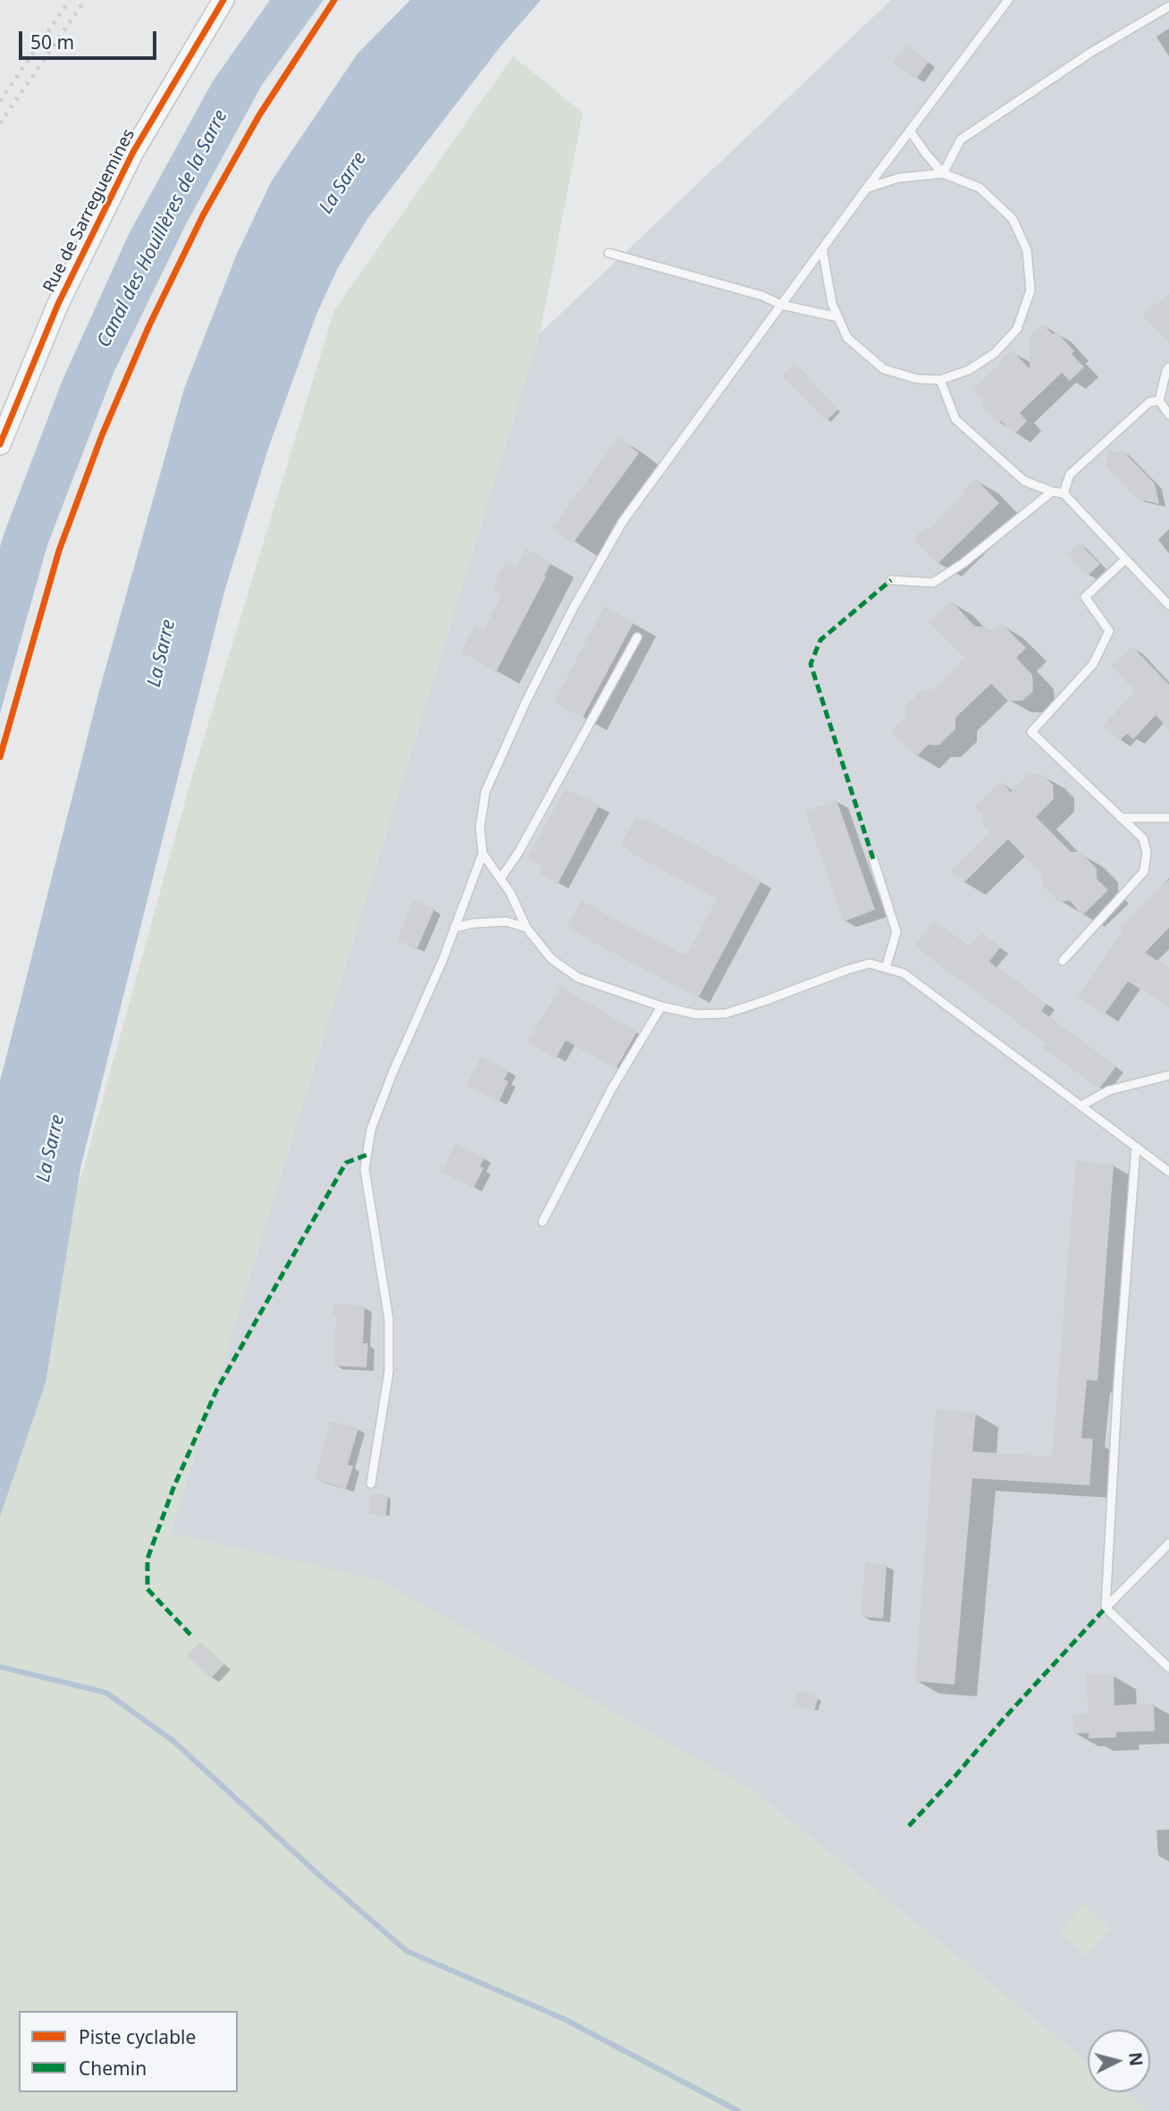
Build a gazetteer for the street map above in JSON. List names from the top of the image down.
{
  "streets": {
    "street": ["Rue de Sarreguemines"]
  },
  "water": ["La Sarre", "Canal des Houillères de la Sarre"],
  "legend": ["Piste cyclable", "Chemin"],
  "scale_bar": "50 m",
  "north": "right"
}
